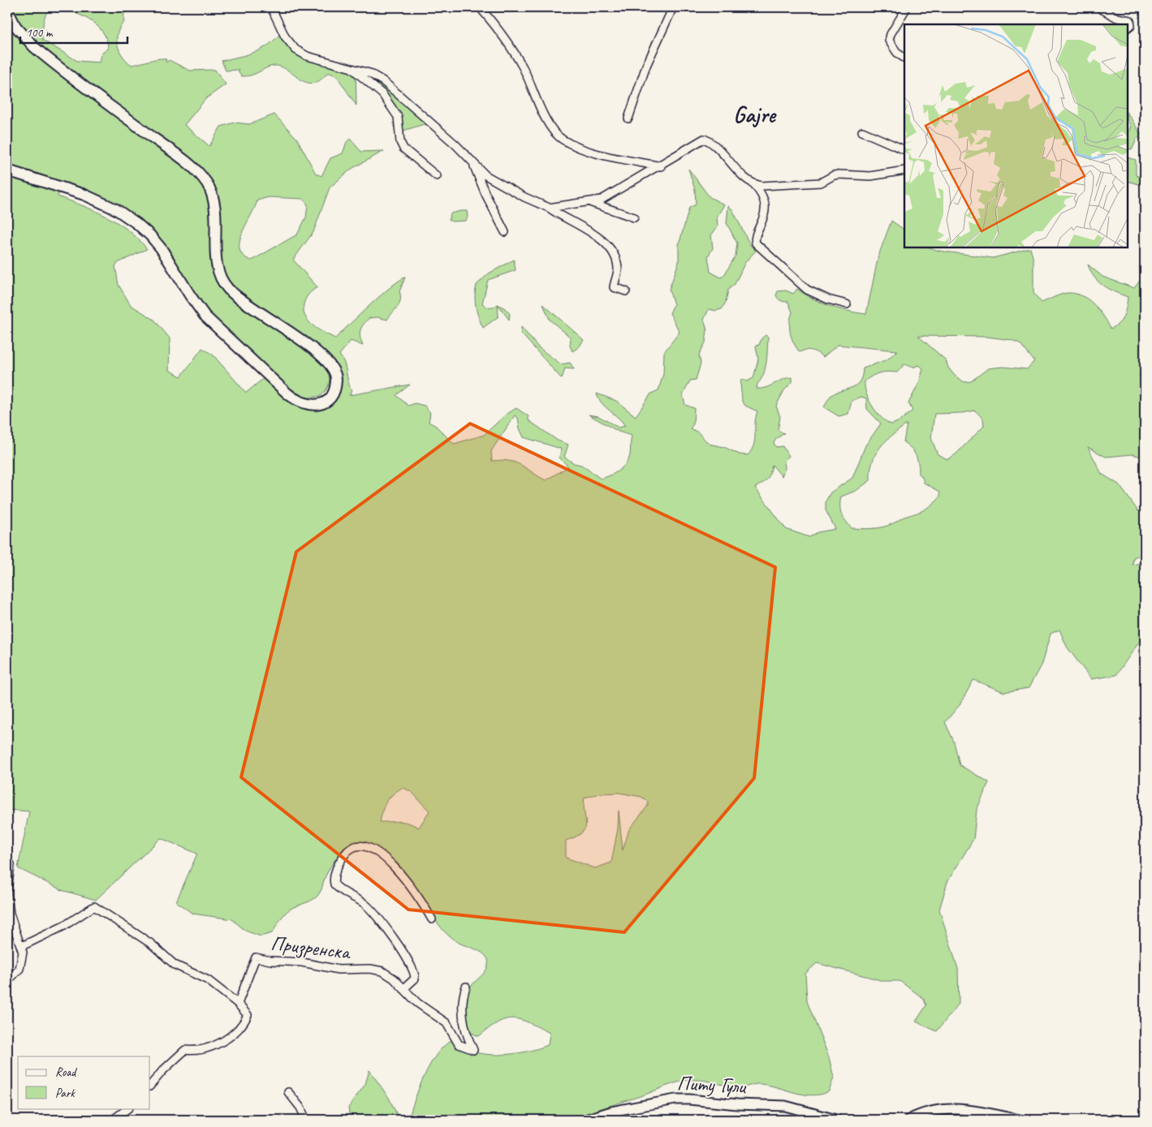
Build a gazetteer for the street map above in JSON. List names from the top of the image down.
{
  "streets": {
    "street": ["Призренска", "Питу Гули"]
  },
  "districts": ["Gajre"],
  "legend": ["Road", "Park"],
  "scale_bar": "100 m"
}
